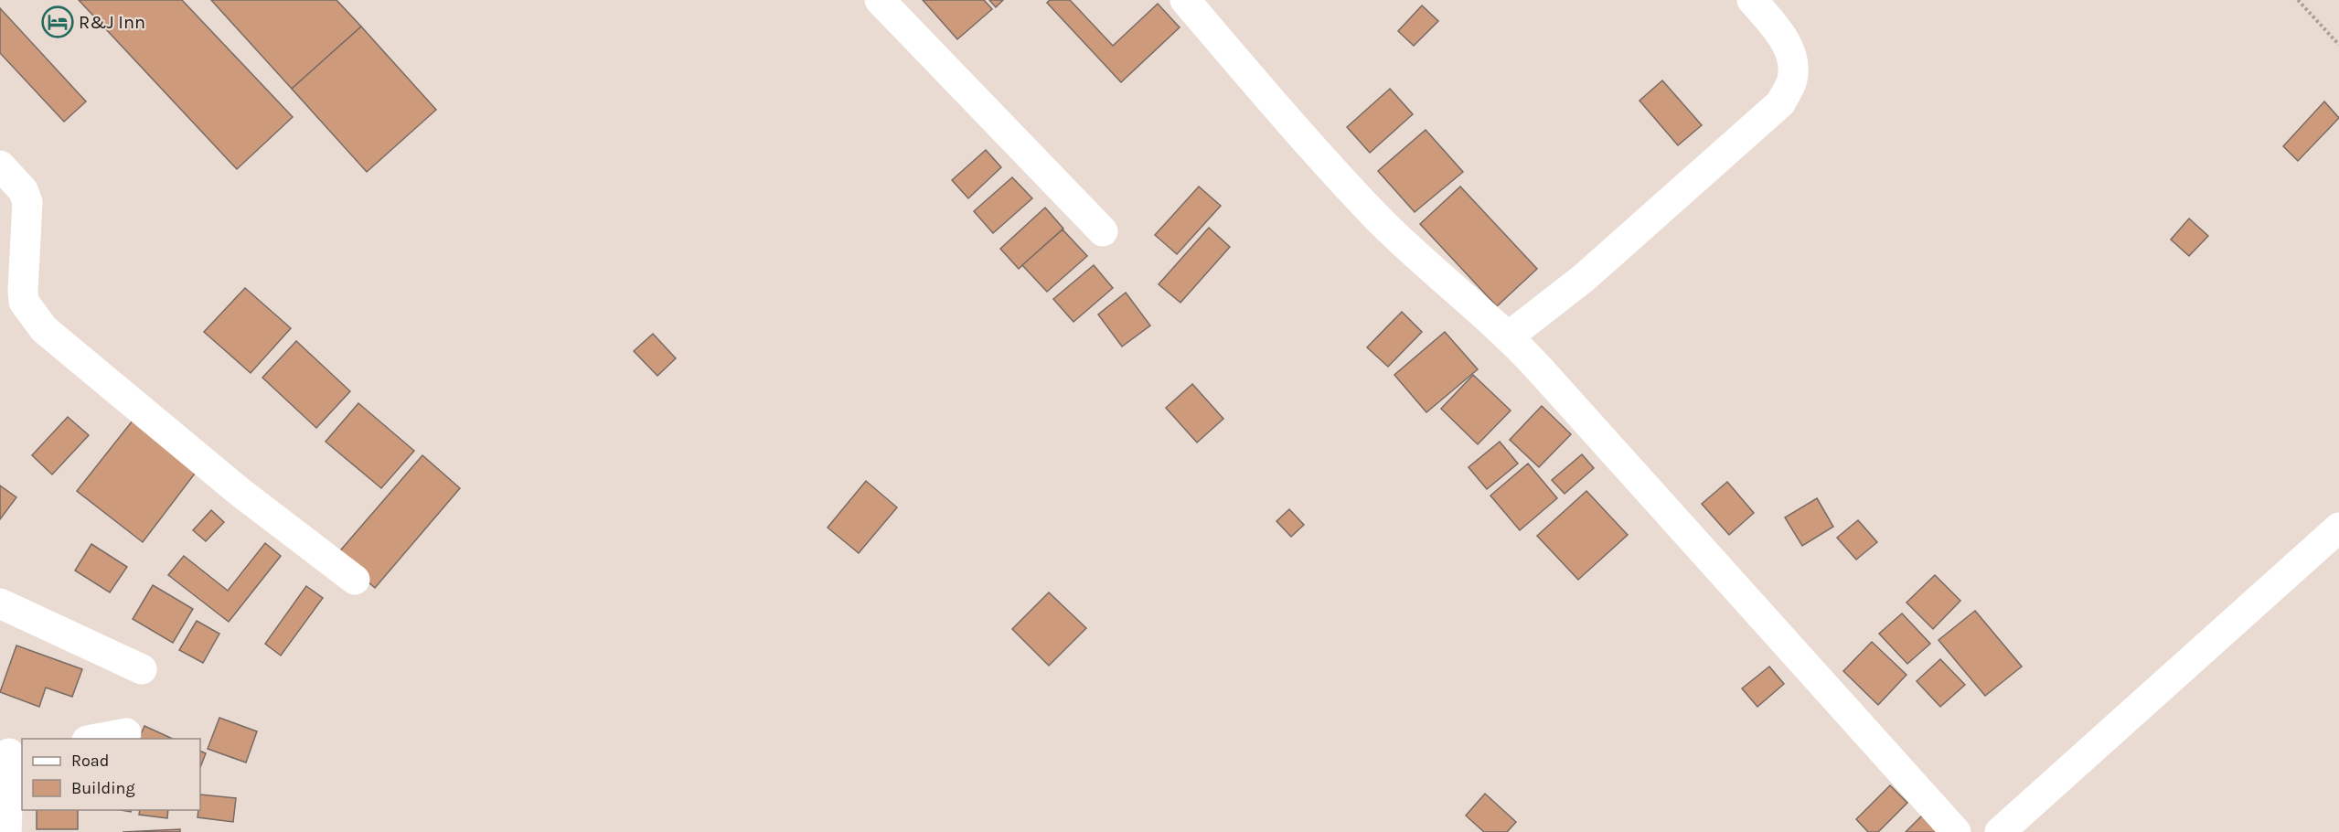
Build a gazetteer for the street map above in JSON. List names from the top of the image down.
{
  "places": {
    "hotel": ["R&J Inn"]
  },
  "legend": ["Road", "Building"]
}
